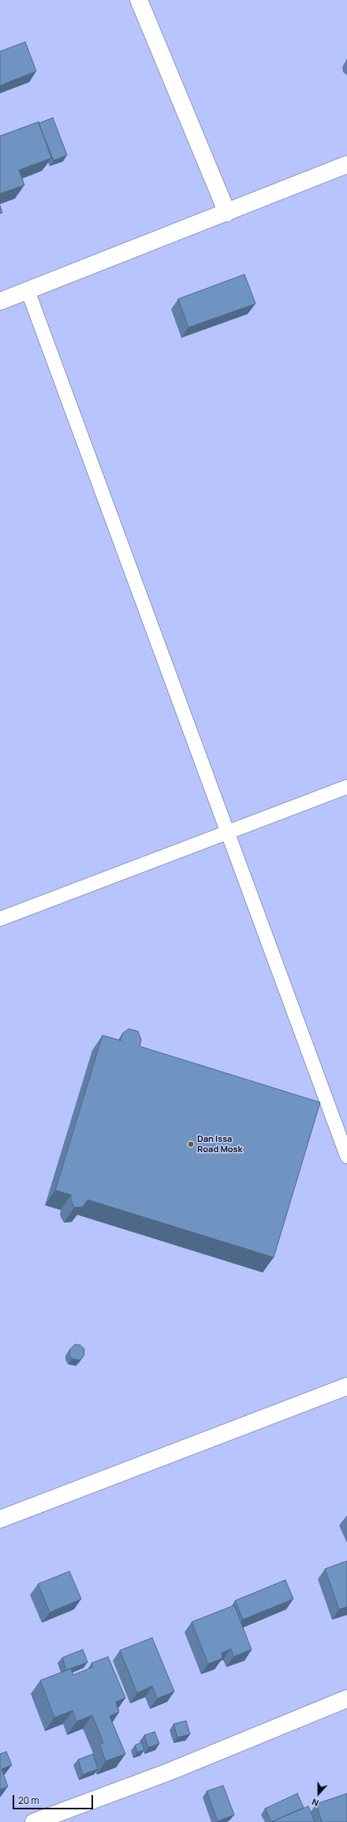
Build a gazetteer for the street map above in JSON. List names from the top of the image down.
{
  "places": ["Dan Issa Road Mosk"],
  "scale_bar": "20 m",
  "north": "bottom"
}
